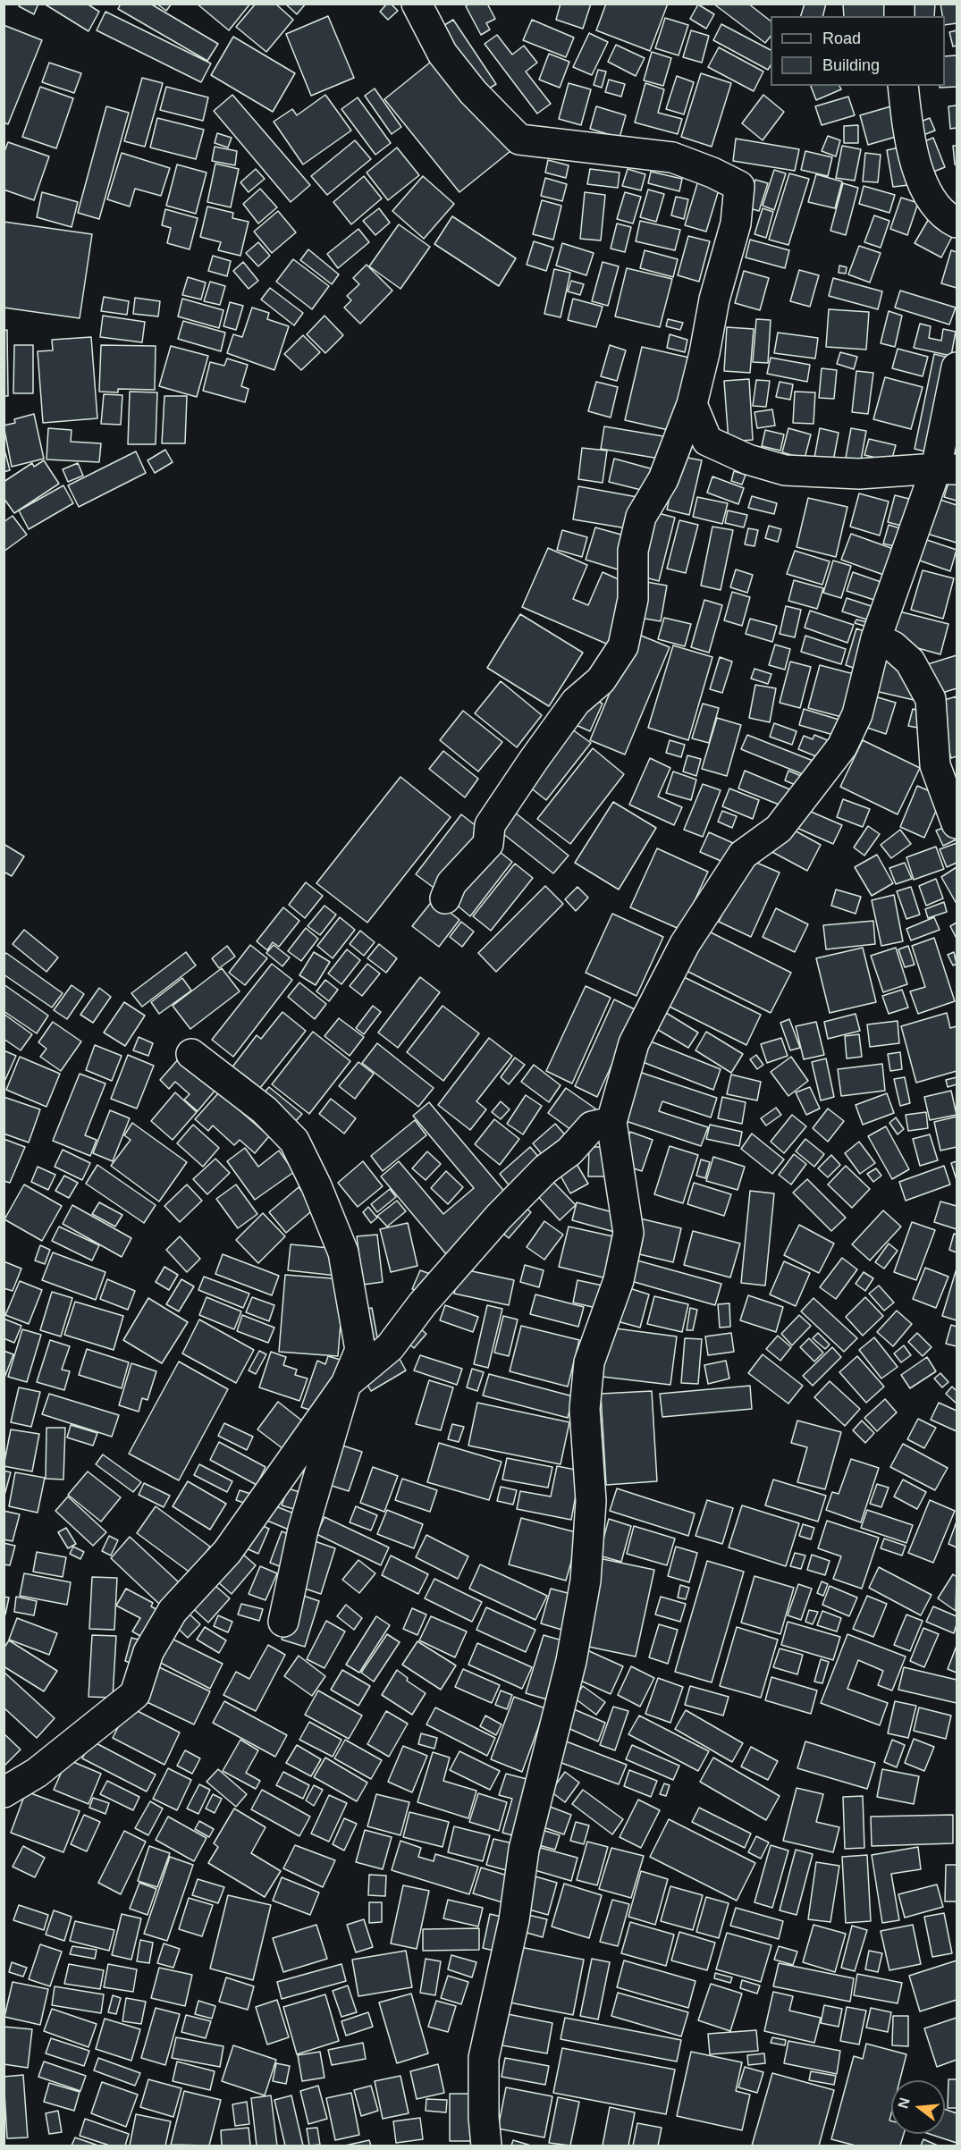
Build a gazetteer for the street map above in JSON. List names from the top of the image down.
{
  "legend": ["Road", "Building"],
  "north": "left"
}
